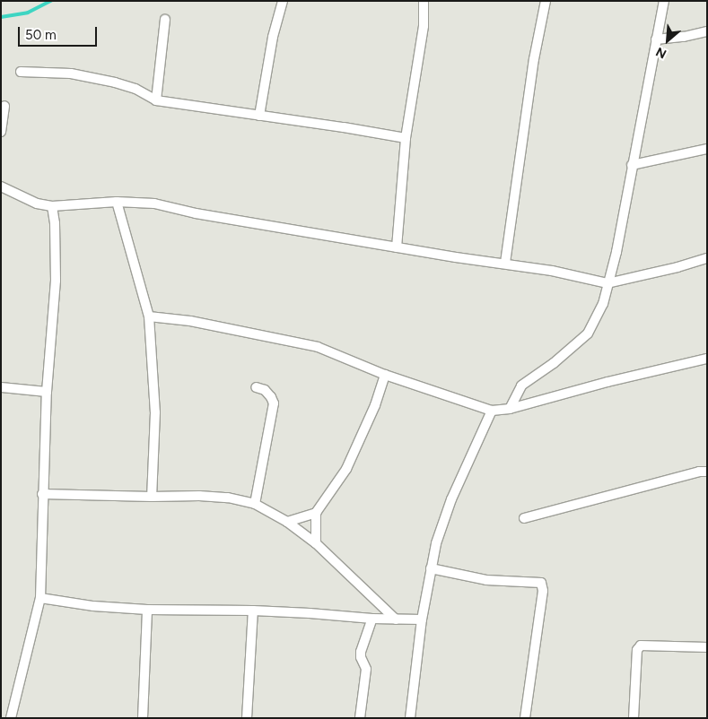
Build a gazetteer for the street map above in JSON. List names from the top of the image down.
{
  "scale_bar": "50 m",
  "north": "bottom left"
}
